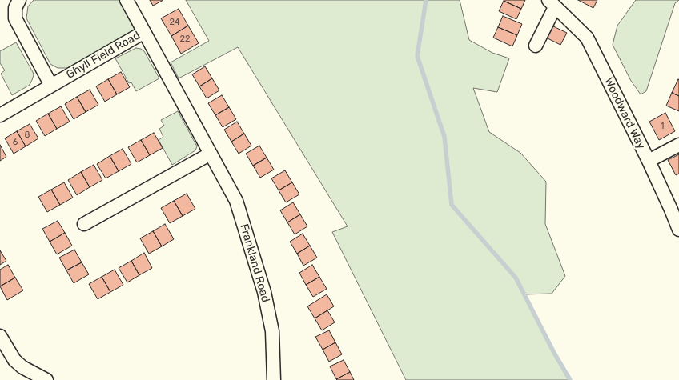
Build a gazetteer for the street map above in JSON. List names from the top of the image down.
{
  "streets": {
    "street": ["Ghyll Field Road", "Woodward Way", "Frankland Road"]
  },
  "crossings": [
    ["Ghyll Field Road", "Frankland Road"]
  ],
  "house_numbers": [
    "24",
    "22",
    "1",
    "8",
    "6"
  ]
}
